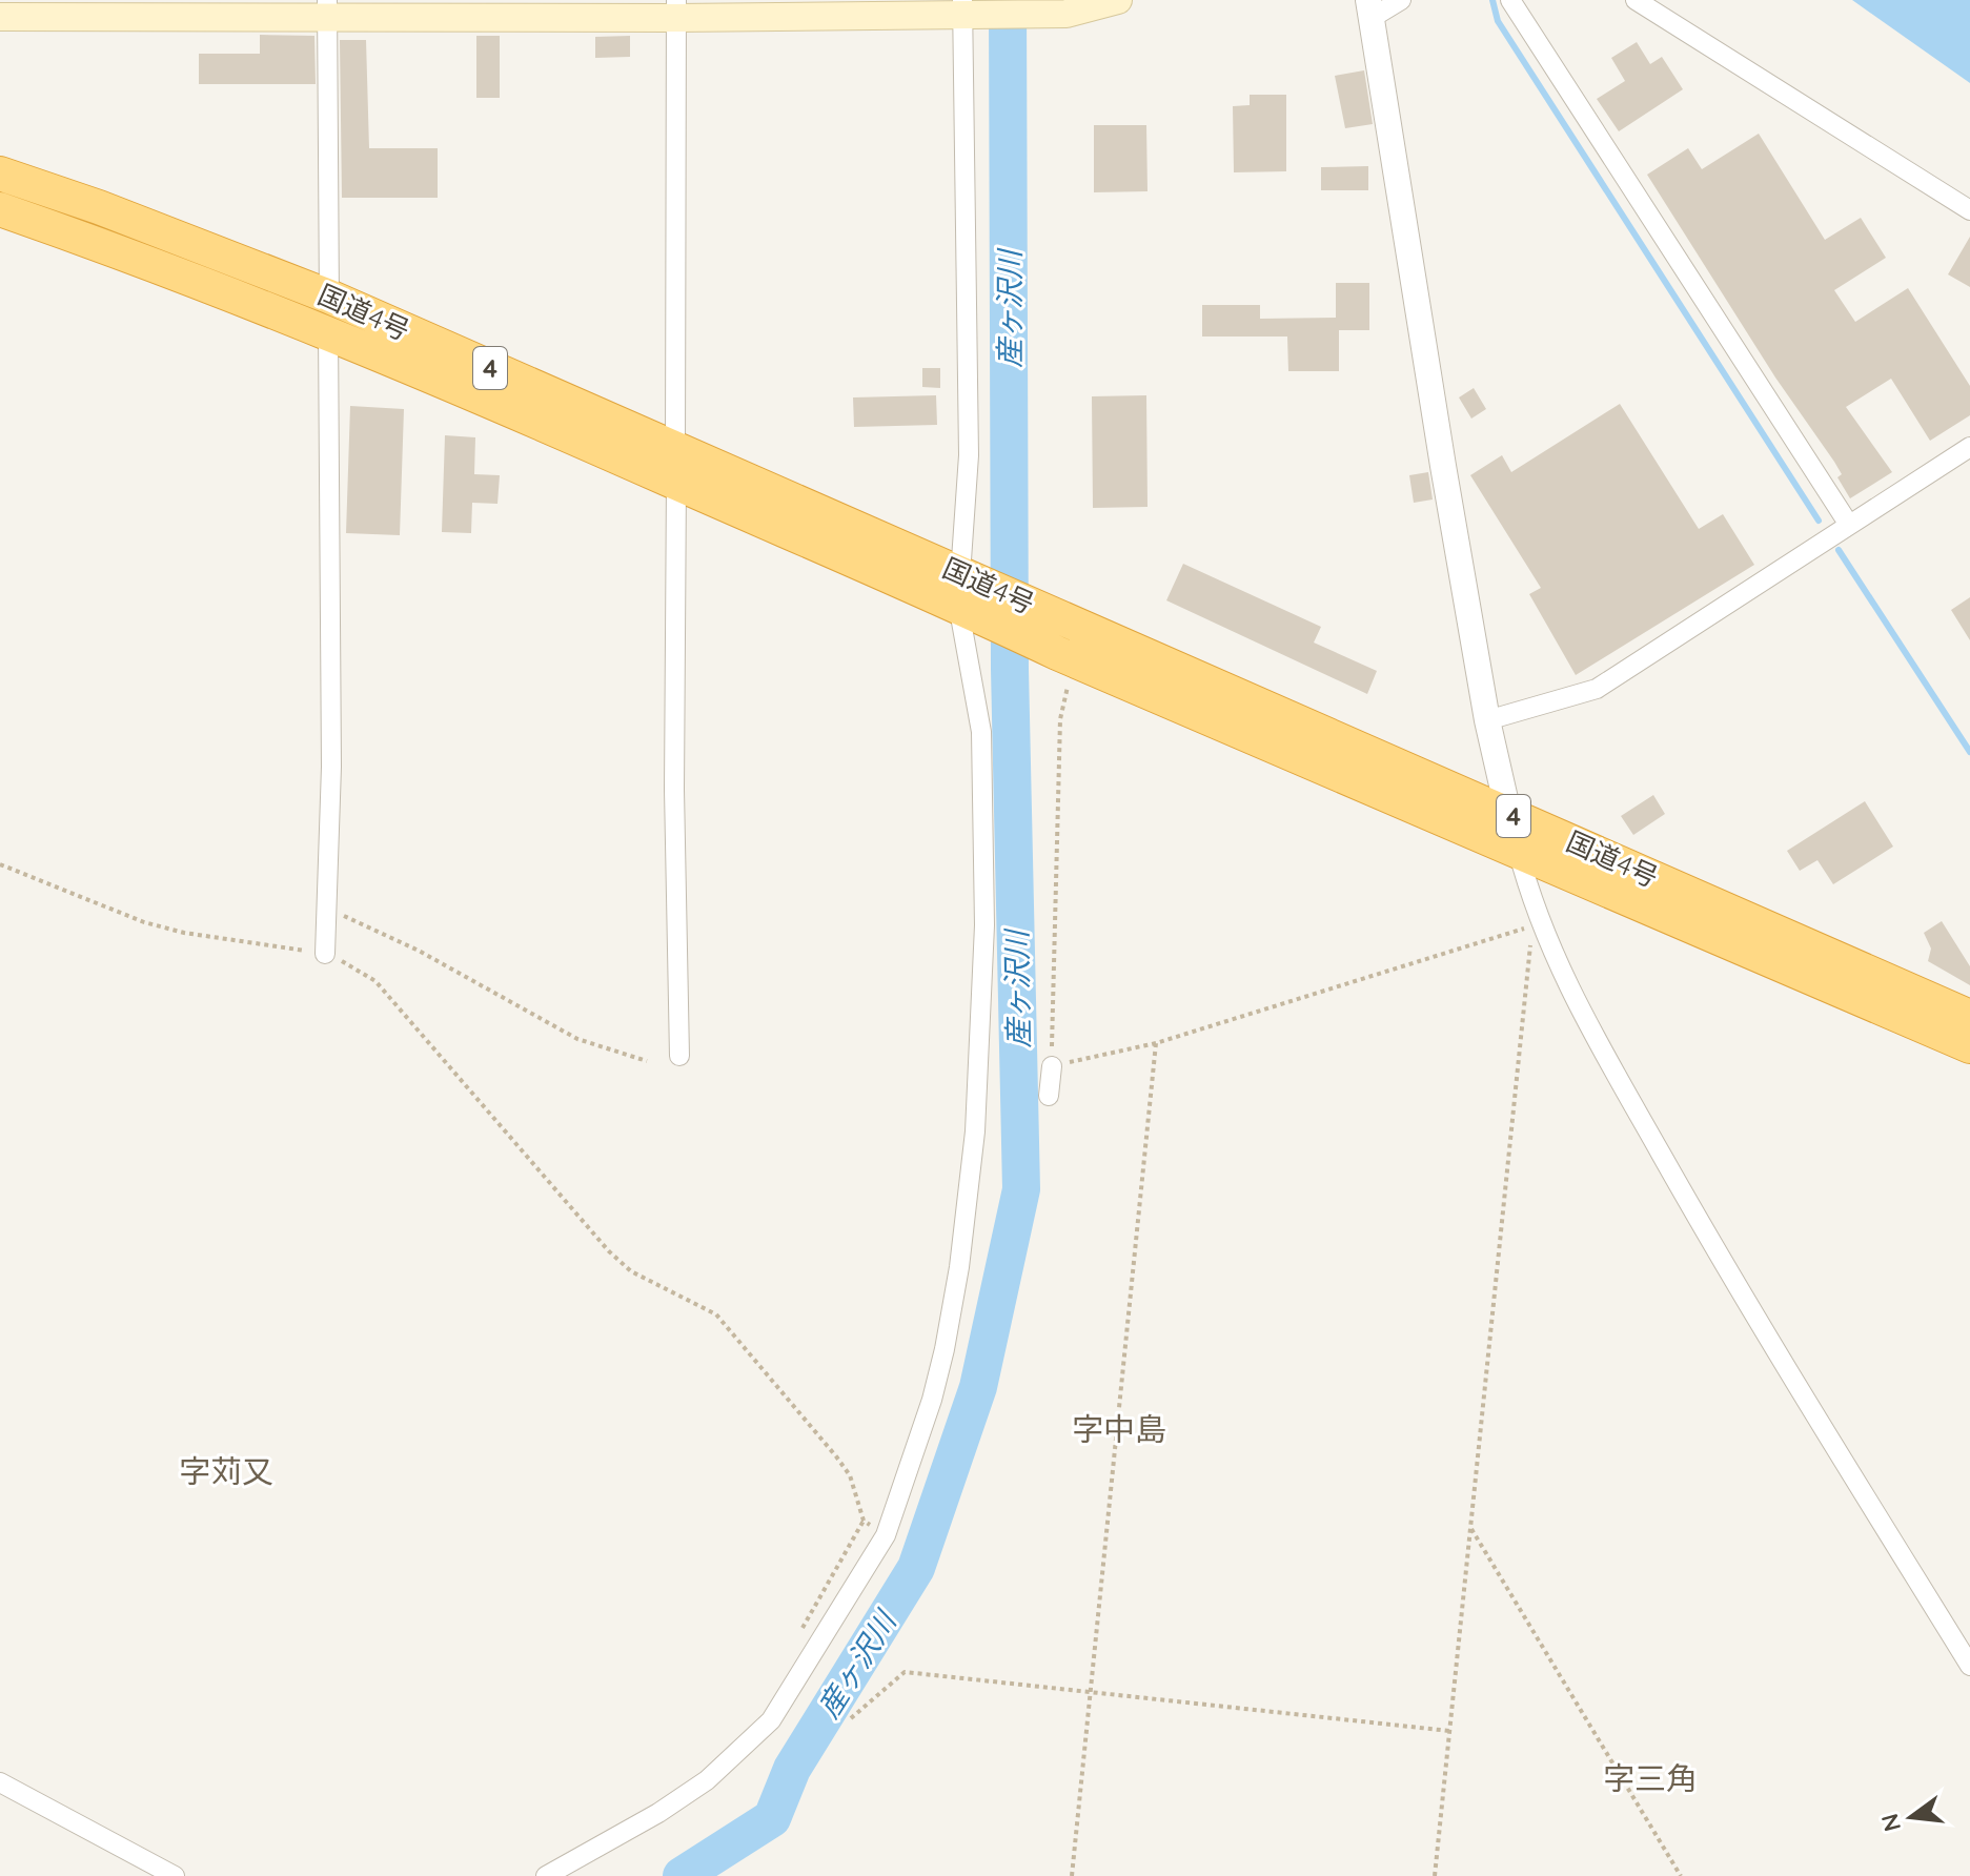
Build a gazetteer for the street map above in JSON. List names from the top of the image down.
{
  "streets": {
    "highway": ["国道4号", "4"]
  },
  "districts": ["字中島", "字苅又", "字三角"],
  "water": ["産ヶ沢川"],
  "north": "left"
}
